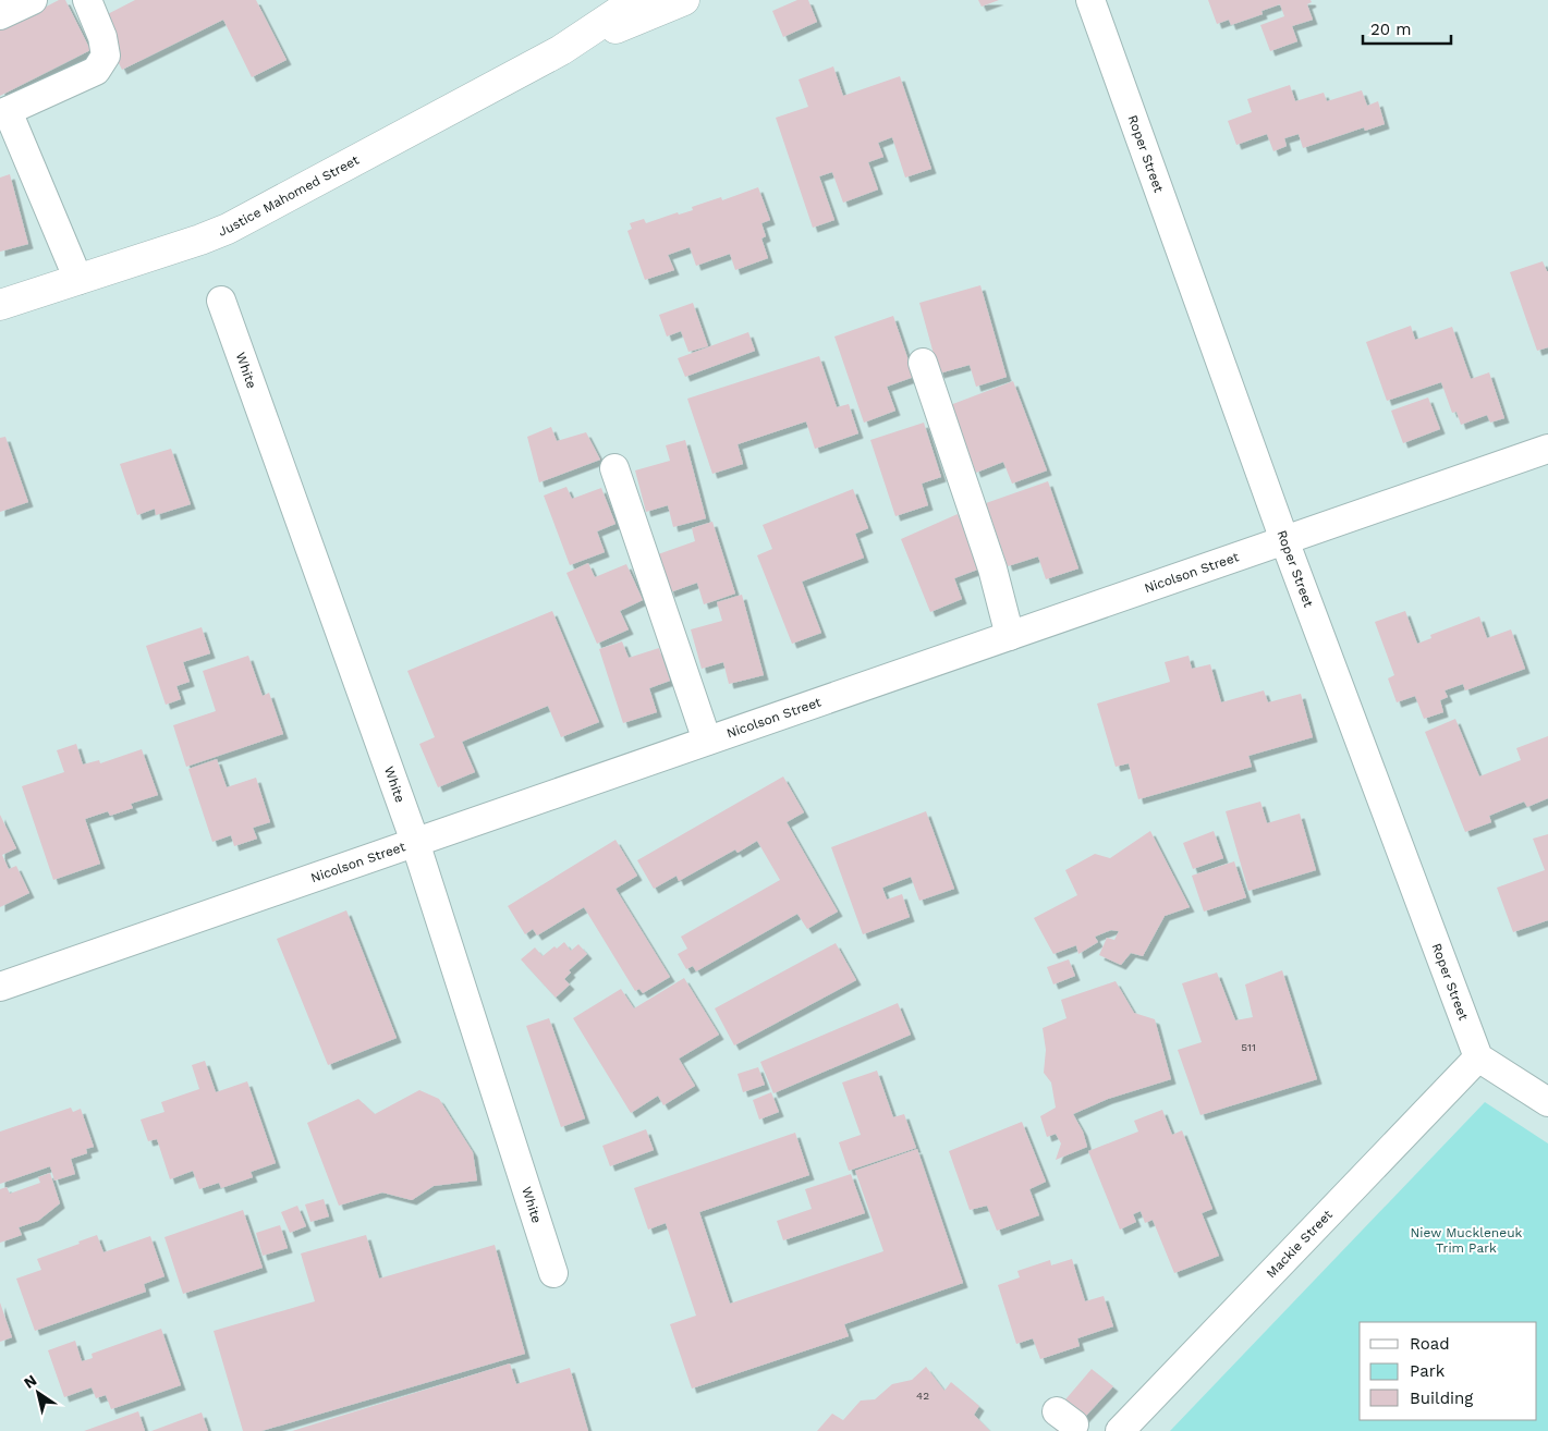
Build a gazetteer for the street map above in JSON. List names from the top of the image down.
{
  "streets": {
    "main road": ["Justice Mahomed Street"],
    "street": [
      "Roper Street",
      "White",
      "Nicolson Street",
      "Mackie Street"
    ]
  },
  "crossings": [
    ["Roper Street", "Nicolson Street"],
    ["Roper Street", "Mackie Street"],
    ["White", "Nicolson Street"]
  ],
  "parks": ["Niew Muckleneuk Trim Park"],
  "house_numbers": ["511", "42"],
  "legend": ["Road", "Park", "Building"],
  "scale_bar": "20 m",
  "north": "top left"
}
